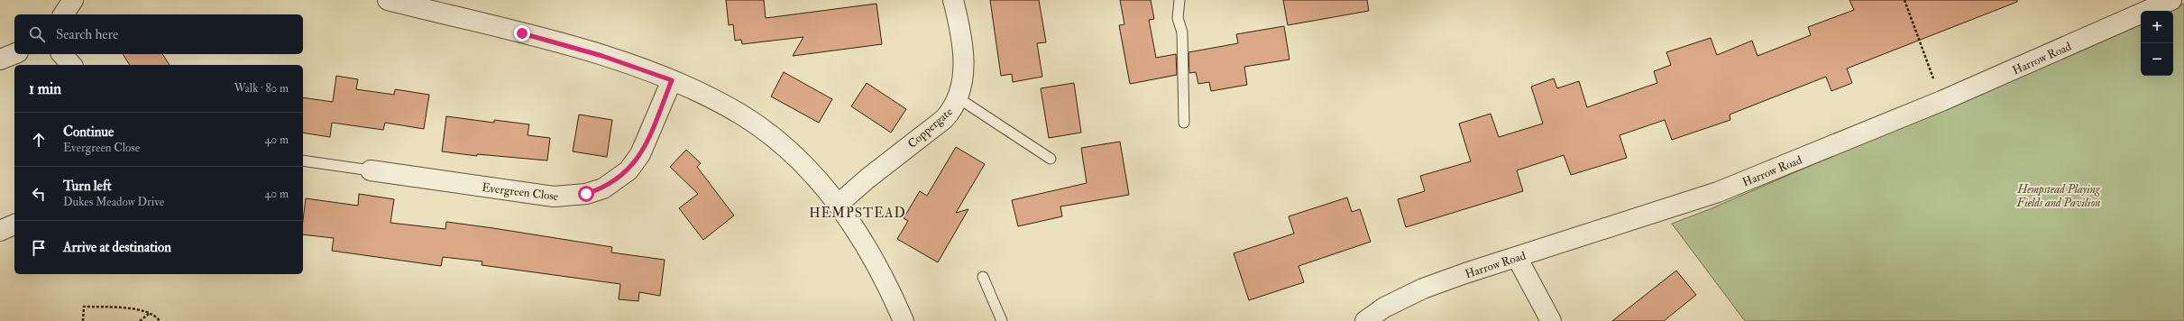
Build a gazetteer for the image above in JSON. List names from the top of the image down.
{
  "streets": {
    "street": ["Harrow Road", "Coppergate", "Evergreen Close"]
  },
  "districts": ["HEMPSTEAD"],
  "parks": ["Hempstead Playing Fields and Pavilion"],
  "page": {
    "map_buttons": ["+", "−"],
    "search": "Search here",
    "heading": ["1 min", "Walk · 80 m"],
    "list": [
      ["Continue", "Evergreen Close", "40 m"],
      ["Turn left", "Dukes Meadow Drive", "40 m"],
      "Arrive at destination"
    ]
  }
}
